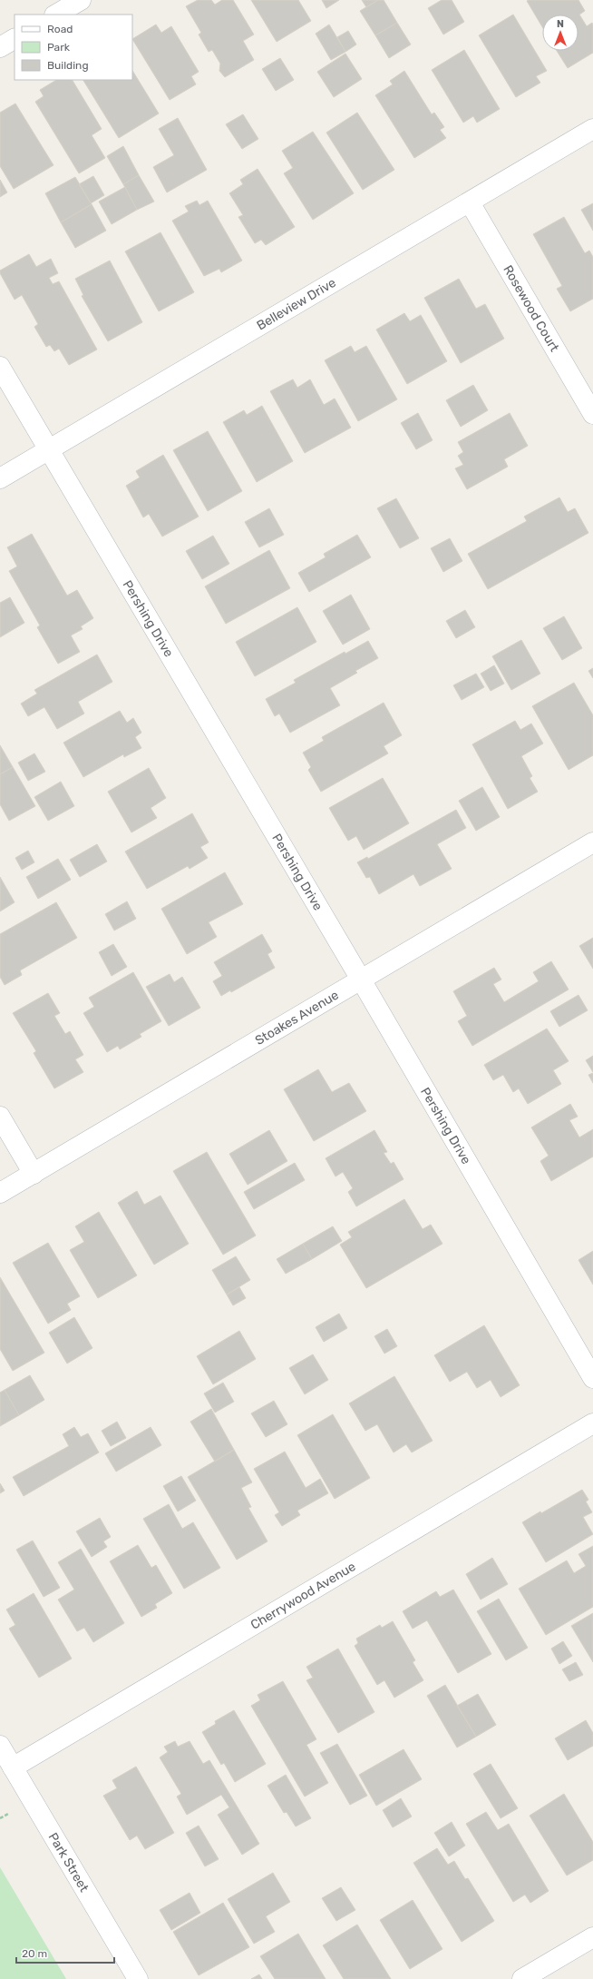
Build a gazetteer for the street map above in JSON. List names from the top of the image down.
{
  "streets": {
    "street": [
      "Belleview Drive",
      "Rosewood Court",
      "Pershing Drive",
      "Stoakes Avenue",
      "Cherrywood Avenue",
      "Park Street"
    ]
  },
  "crossings": [
    ["Belleview Drive", "Rosewood Court"],
    ["Belleview Drive", "Pershing Drive"],
    ["Pershing Drive", "Stoakes Avenue"],
    ["Cherrywood Avenue", "Park Street"]
  ],
  "legend": ["Road", "Park", "Building"],
  "scale_bar": "20 m",
  "north": "top"
}
